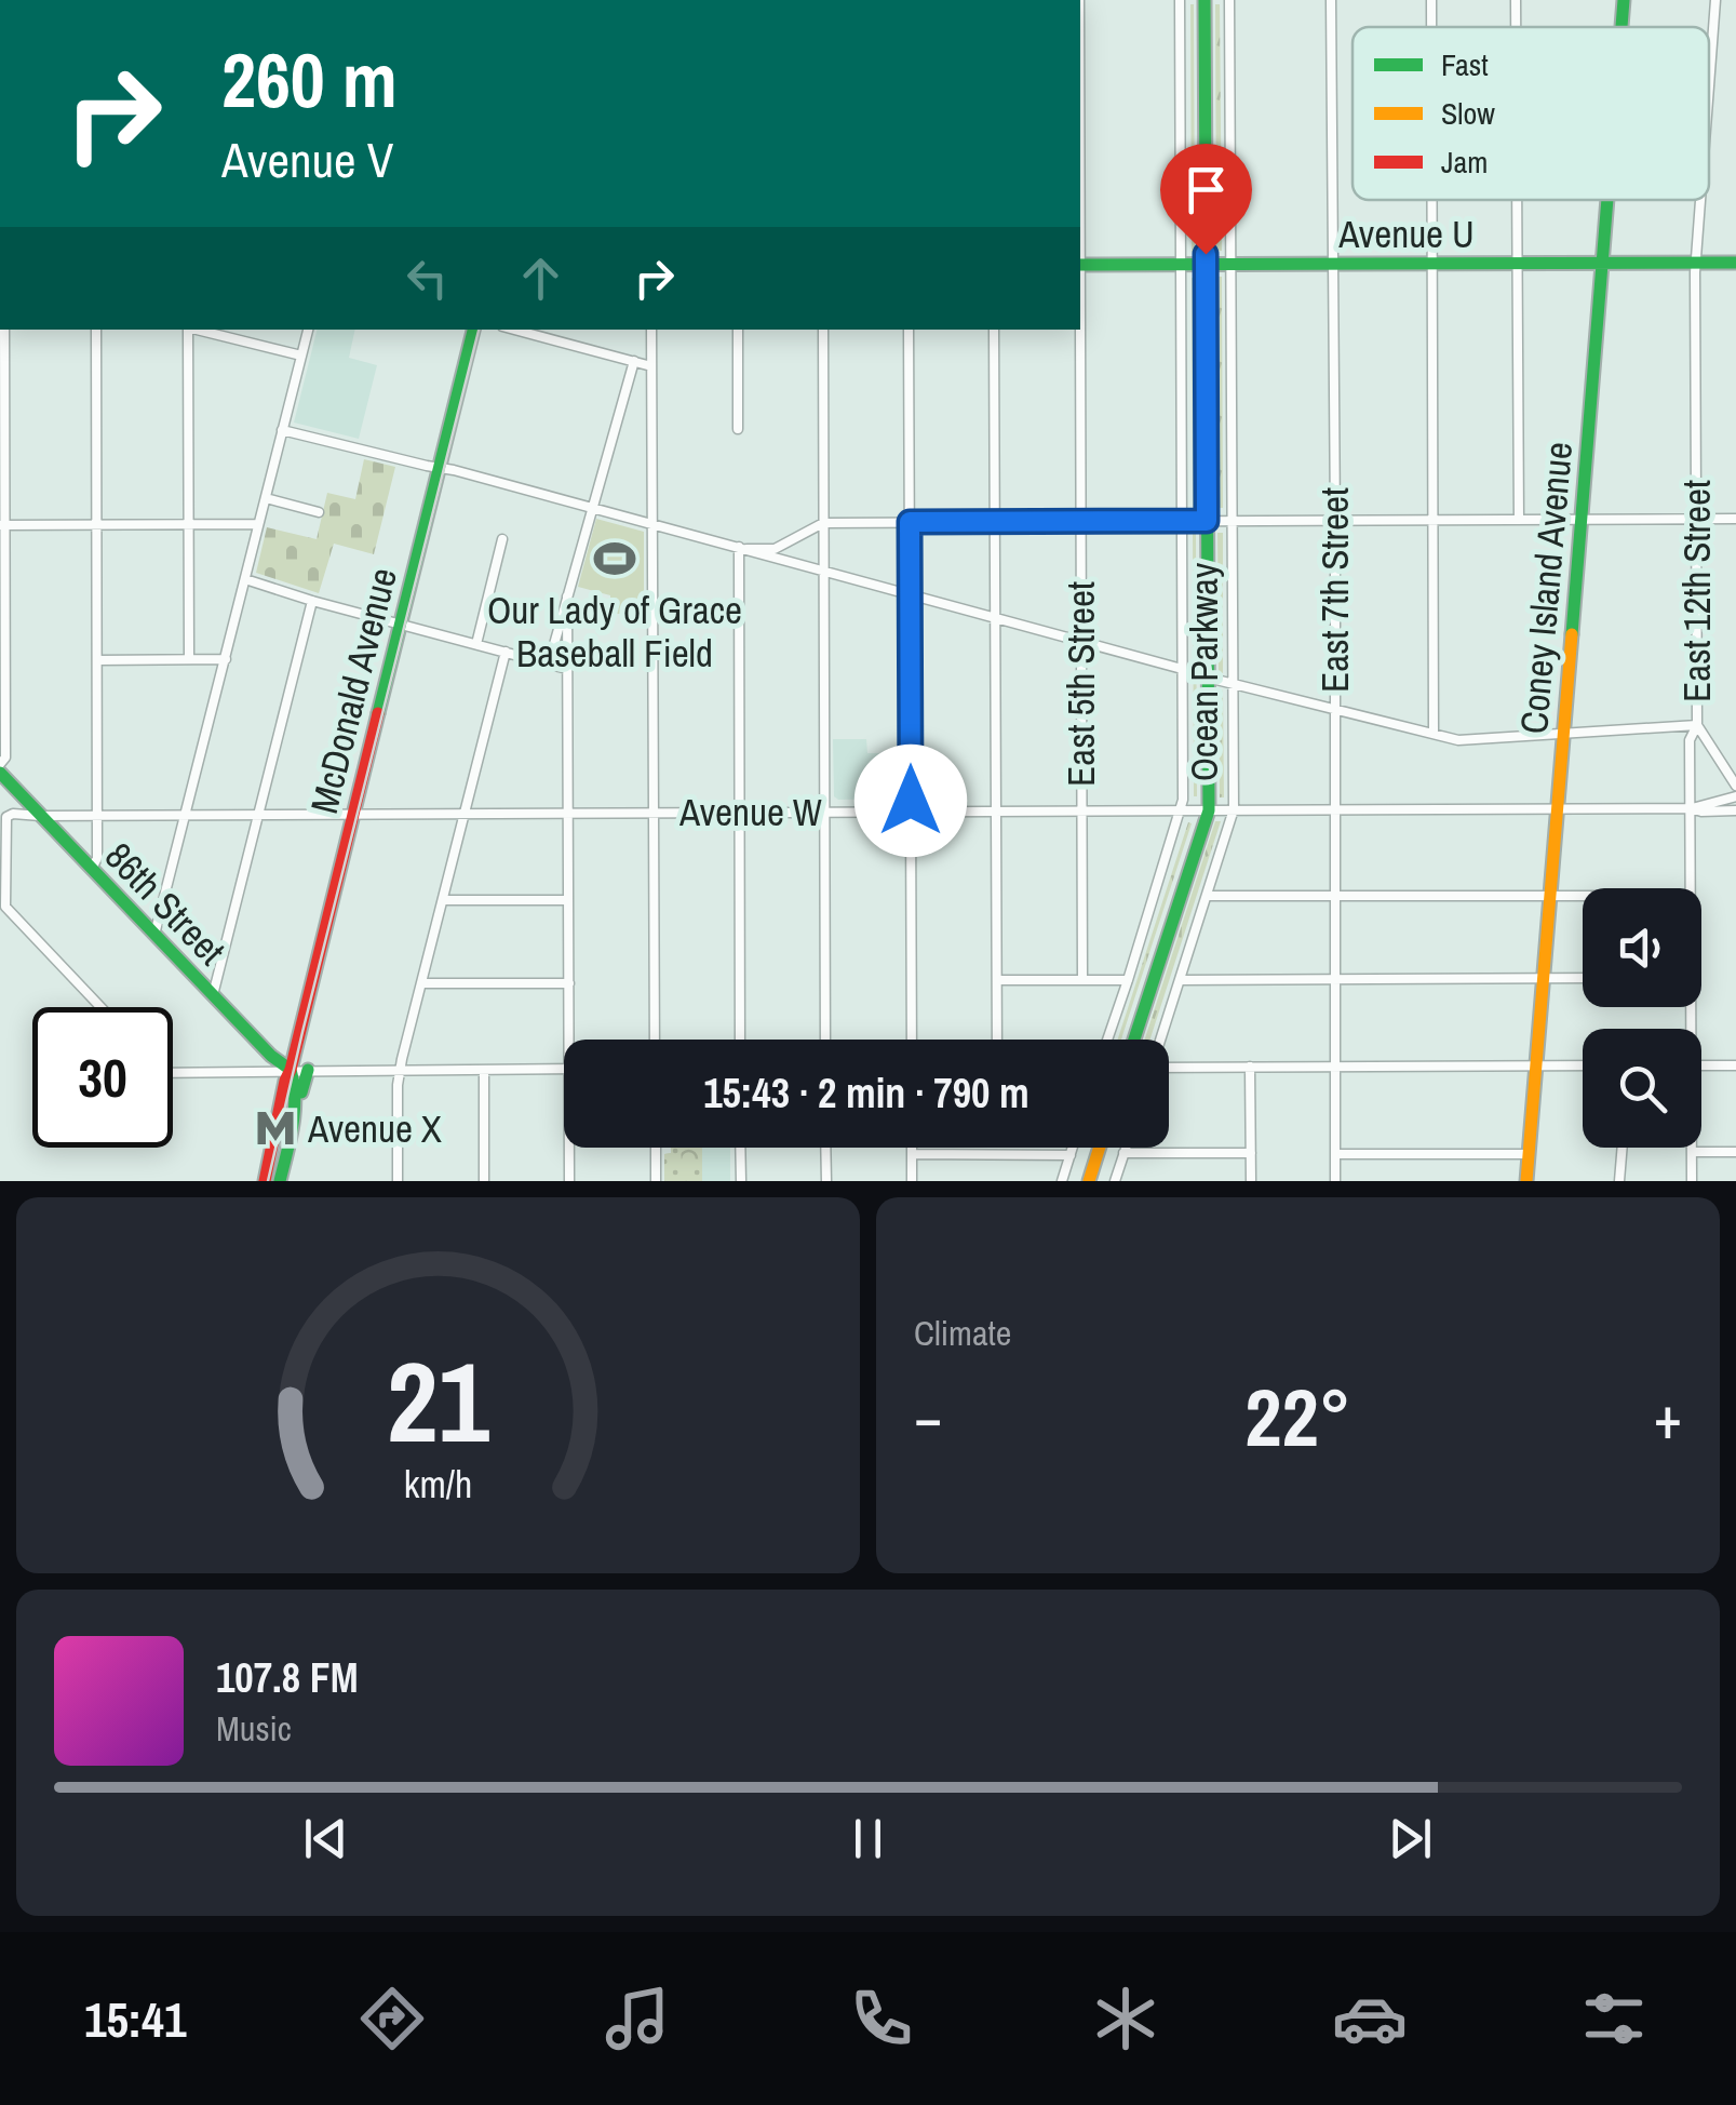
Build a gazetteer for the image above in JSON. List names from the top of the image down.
{
  "streets": {
    "main road": [
      "Avenue U",
      "Coney Island Avenue",
      "Ocean Parkway",
      "McDonald Avenue",
      "86th Street"
    ],
    "street": [
      "East 7th Street",
      "East 12th Street",
      "East 5th Street",
      "Avenue W"
    ]
  },
  "crossings": [
    ["Avenue U", "Coney Island Avenue"],
    ["Avenue U", "East 7th Street"],
    ["Avenue U", "East 12th Street"],
    ["Avenue U", "Ocean Parkway"],
    ["Coney Island Avenue", "Avenue W"],
    ["East 7th Street", "Avenue W"],
    ["East 12th Street", "Avenue W"],
    ["Ocean Parkway", "Avenue W"],
    ["East 5th Street", "Avenue W"],
    ["McDonald Avenue", "Avenue W"],
    ["McDonald Avenue", "86th Street"],
    ["Avenue W", "86th Street"]
  ],
  "places": {
    "sports": ["Our Lady of Grace Baseball Field"],
    "metro station": ["Avenue X"]
  },
  "legend": ["Fast", "Slow", "Jam"],
  "page": {
    "turn": ["260 m", "Avenue V"],
    "limit": "30",
    "trip": "15:43 · 2 min · 790 m",
    "tile": "Climate",
    "heat": ["−", "22°", "+"],
    "song": ["107.8 FM", "Music"],
    "tabs": "15:41",
    "gauge": ["21", "km/h"]
  }
}
